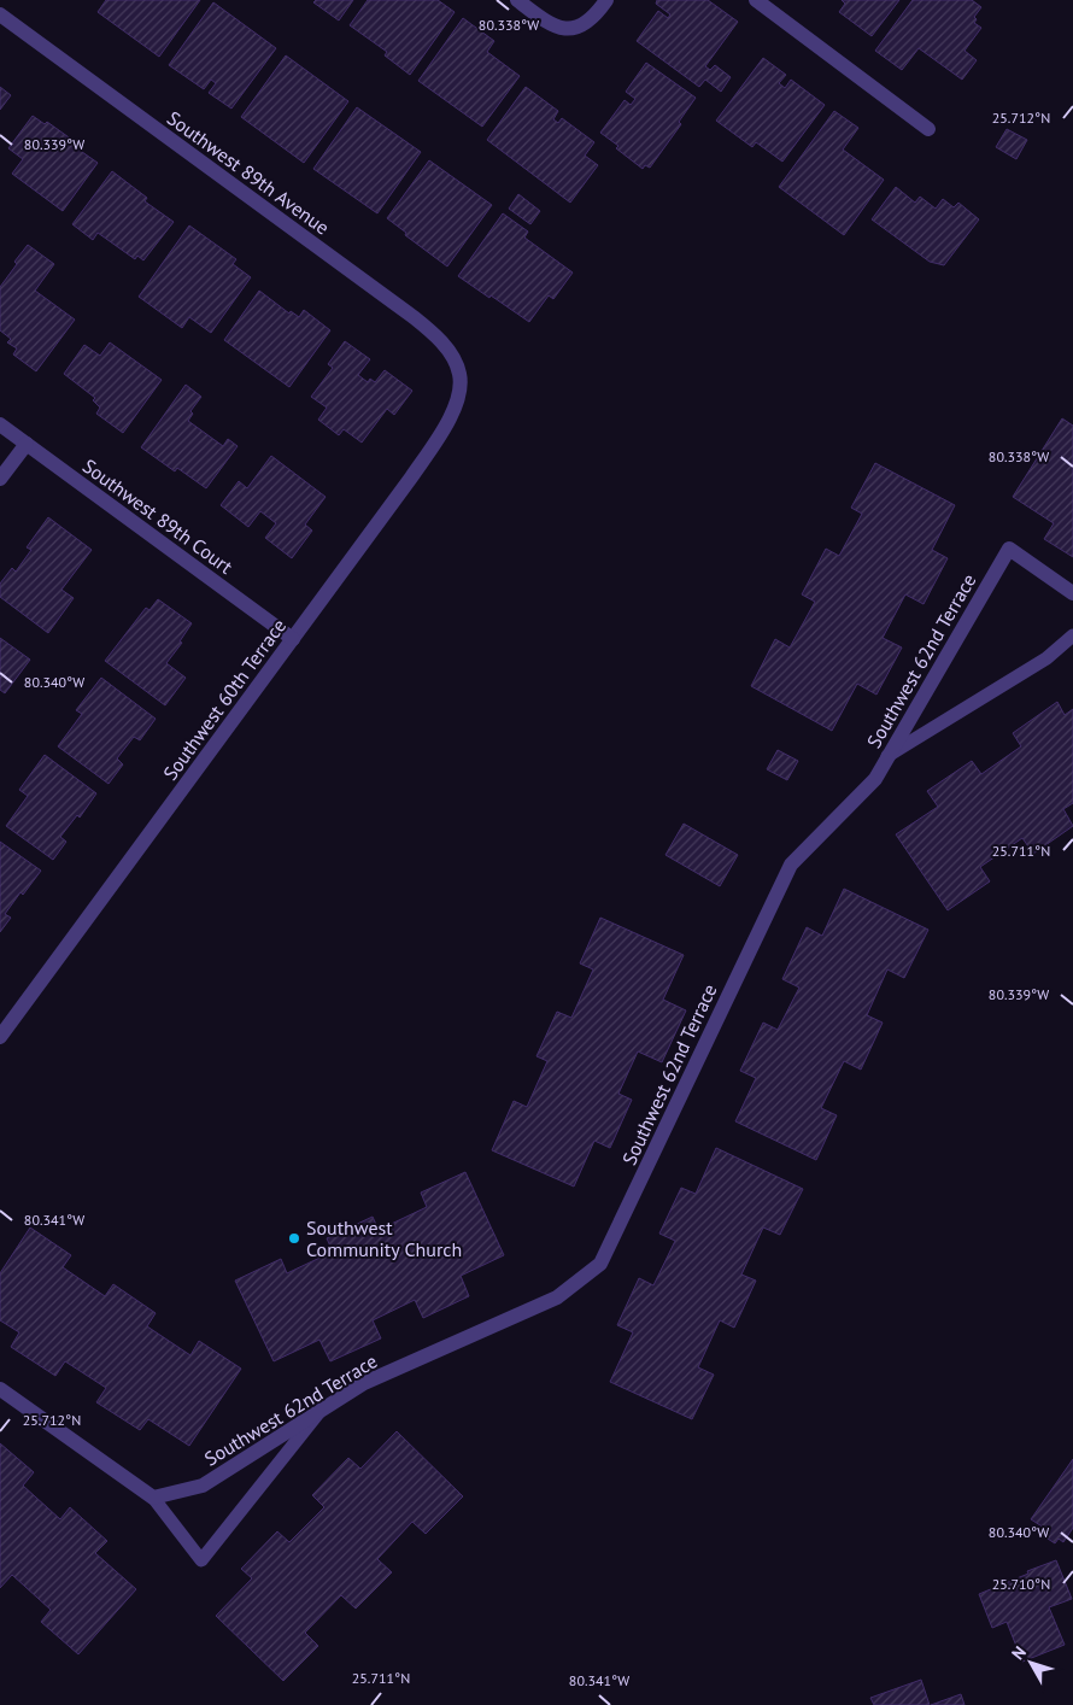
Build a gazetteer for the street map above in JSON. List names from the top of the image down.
{
  "streets": {
    "street": [
      "Southwest 89th Avenue",
      "Southwest 89th Court",
      "Southwest 62nd Terrace",
      "Southwest 60th Terrace"
    ]
  },
  "crossings": [
    ["Southwest 89th Avenue", "Southwest 60th Terrace"],
    ["Southwest 89th Court", "Southwest 60th Terrace"]
  ],
  "places": ["Southwest Community Church"],
  "north": "top left",
  "coordinates": [
    "80.338°W",
    "25.712°N",
    "80.339°W",
    "80.340°W",
    "25.711°N",
    "80.341°W",
    "25.710°N"
  ]
}
